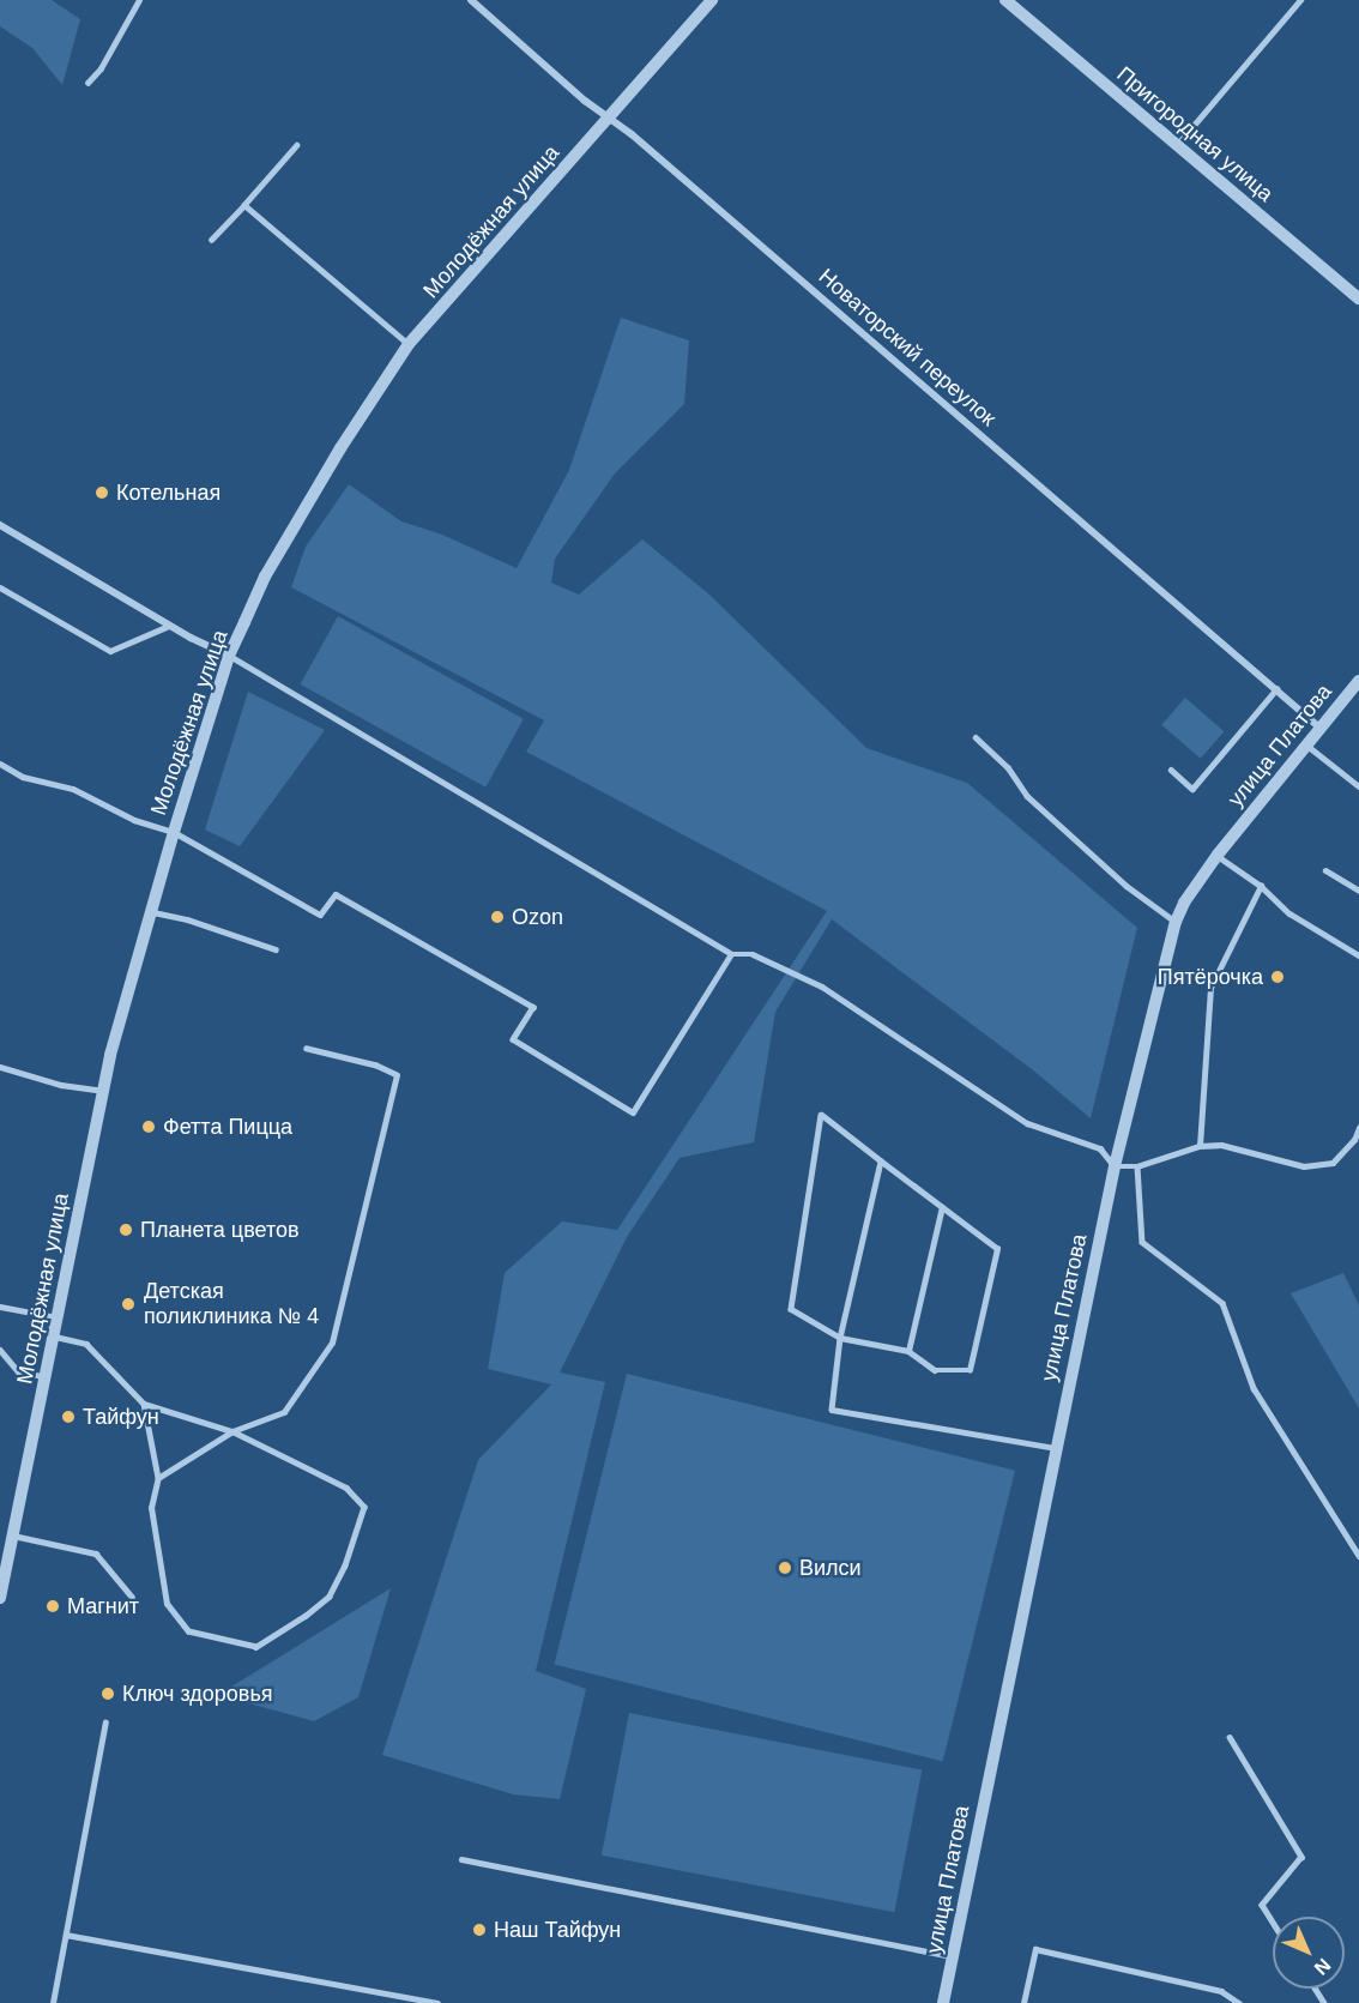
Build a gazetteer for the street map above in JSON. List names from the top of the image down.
{
  "streets": {
    "street": [
      "Пригородная улица",
      "Молодёжная улица",
      "Новаторский переулок",
      "улица Платова"
    ]
  },
  "crossings": [
    ["Молодёжная улица", "Новаторский переулок"],
    ["Новаторский переулок", "улица Платова"]
  ],
  "places": [
    "Котельная",
    "Ozon",
    "Пятёрочка",
    "Фетта Пицца",
    "Планета цветов",
    "Детская поликлиника № 4",
    "Тайфун",
    "Вилси",
    "Магнит",
    "Ключ здоровья",
    "Наш Тайфун"
  ],
  "north": "bottom right"
}
